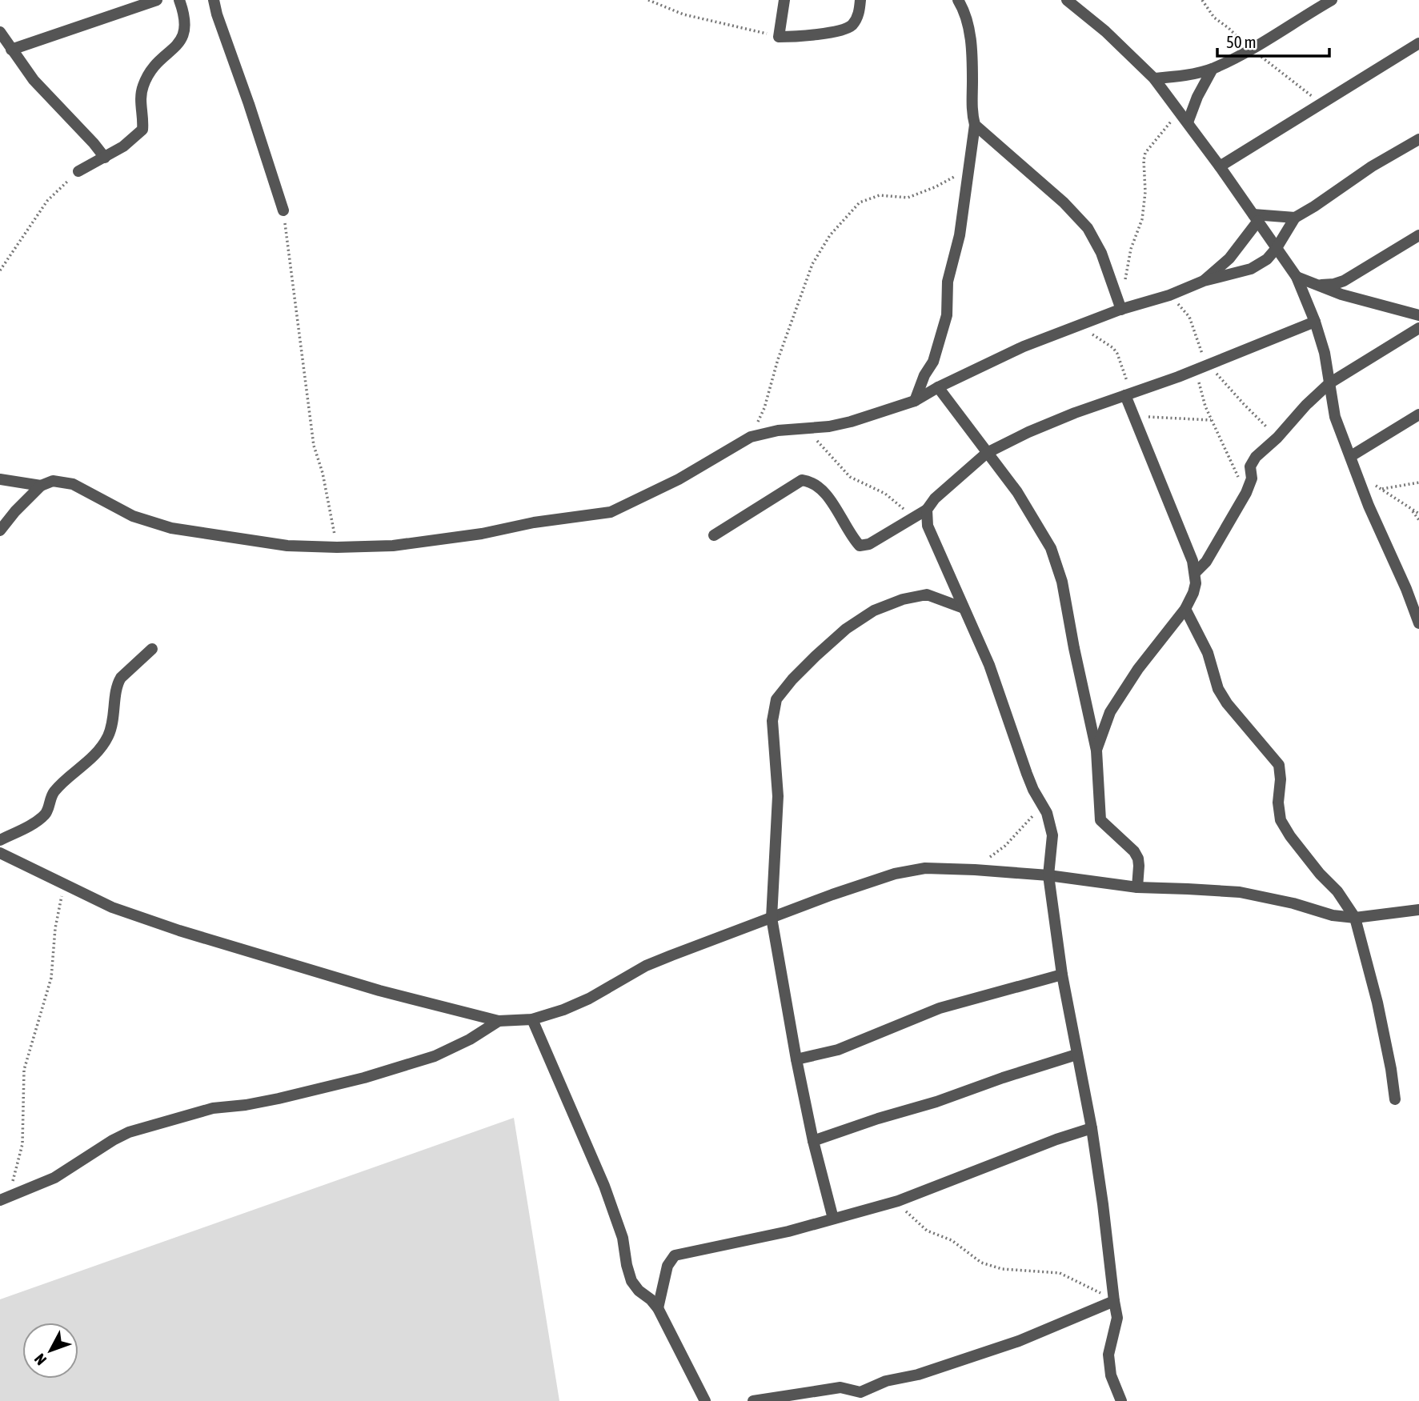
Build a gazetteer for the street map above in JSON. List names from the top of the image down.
{
  "scale_bar": "50 m",
  "north": "bottom left"
}
